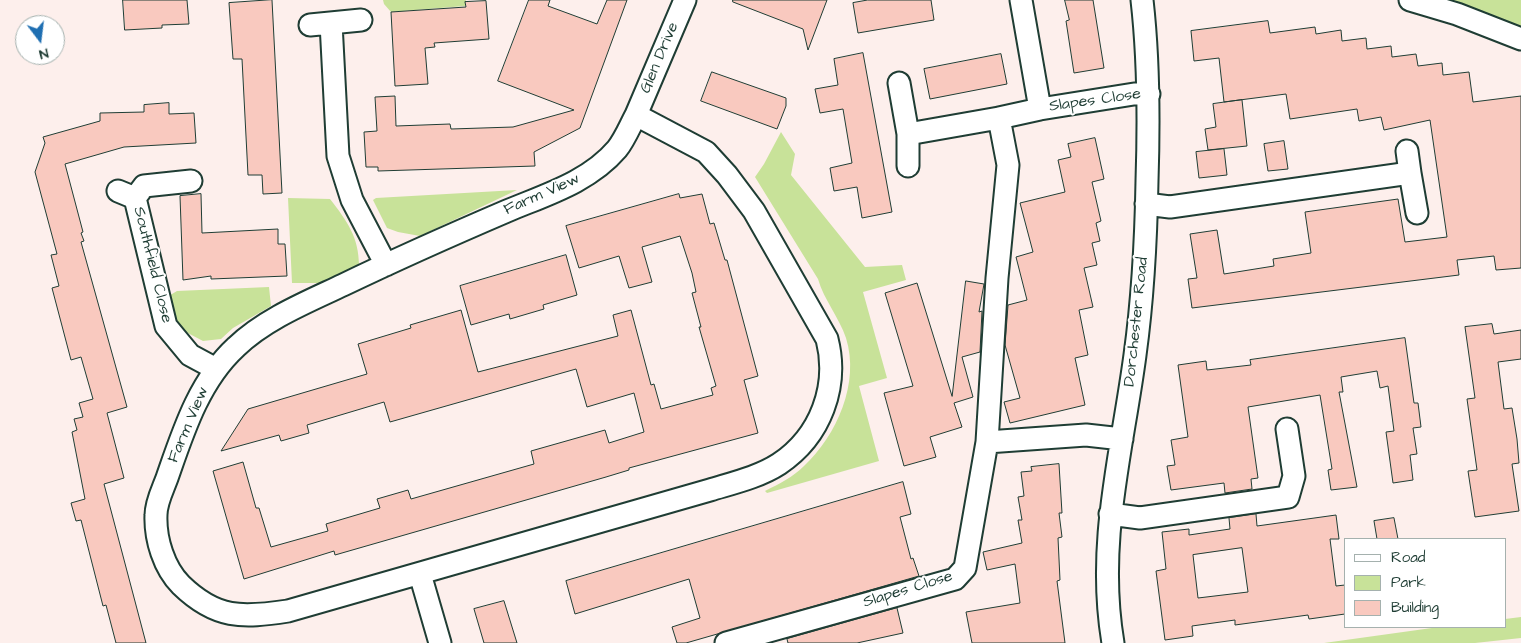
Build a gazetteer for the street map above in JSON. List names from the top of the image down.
{
  "streets": {
    "street": [
      "Glen Drive",
      "Slapes Close",
      "Farm View",
      "Southfield Close",
      "Dorchester Road"
    ]
  },
  "crossings": [
    ["Glen Drive", "Farm View"],
    ["Slapes Close", "Dorchester Road"],
    ["Farm View", "Southfield Close"]
  ],
  "legend": ["Road", "Park", "Building"],
  "north": "bottom"
}
